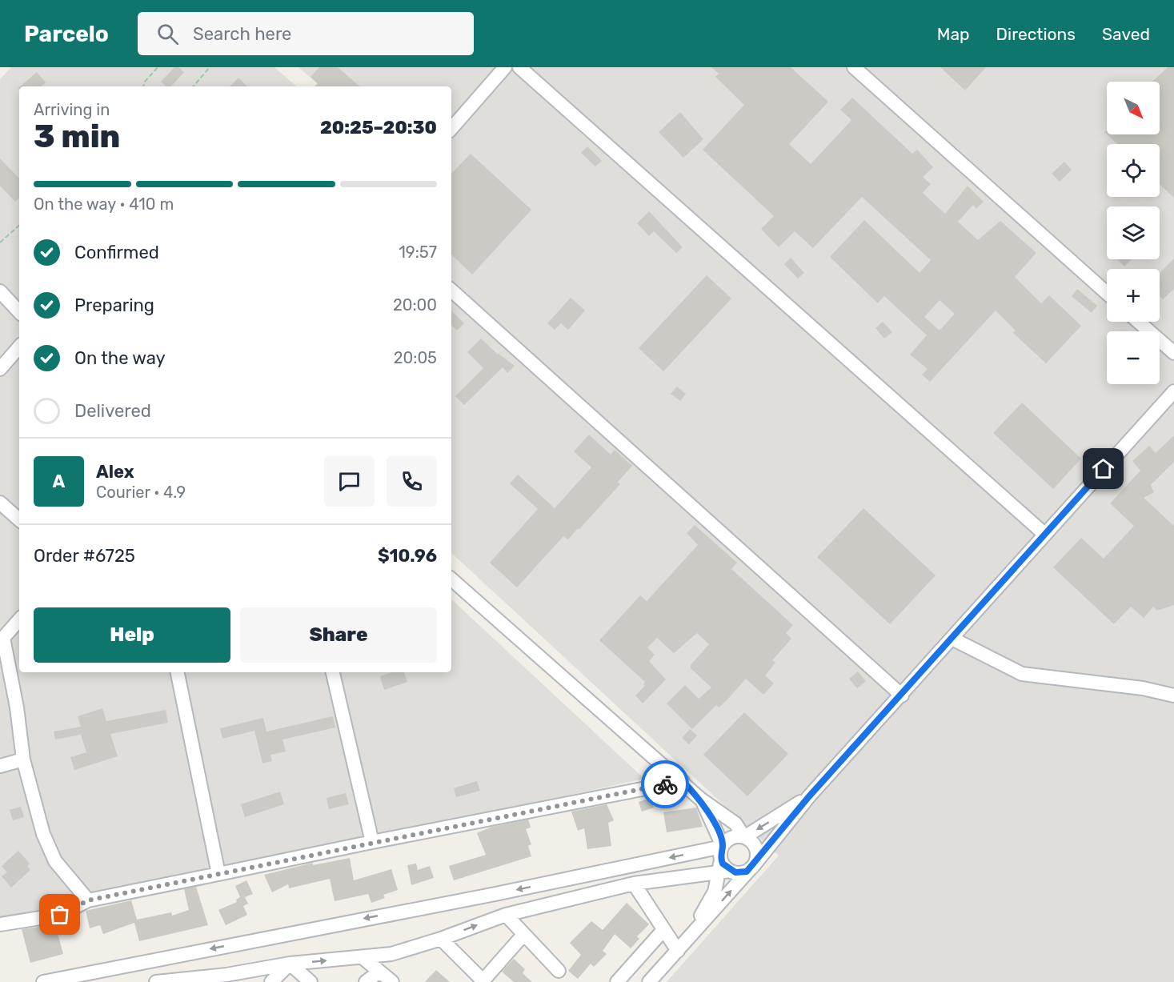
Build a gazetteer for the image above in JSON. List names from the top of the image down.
{
  "north": "bottom right",
  "page": {
    "header": "Parcelo",
    "search": "Search here",
    "nav": ["Map", "Directions", "Saved"],
    "map_buttons": ["+", "−"],
    "heading": ["3 min", "Arriving in", "20:25–20:30"],
    "panel": [
      "Alex",
      "Courier · 4.9",
      "Order #6725",
      "$10.96"
    ],
    "bar": "On the way · 410 m",
    "list": [
      ["Confirmed", "19:57"],
      ["Preparing", "20:00"],
      ["On the way", "20:05"],
      "Delivered"
    ],
    "round": "A",
    "buttons": ["Help", "Share"]
  }
}
